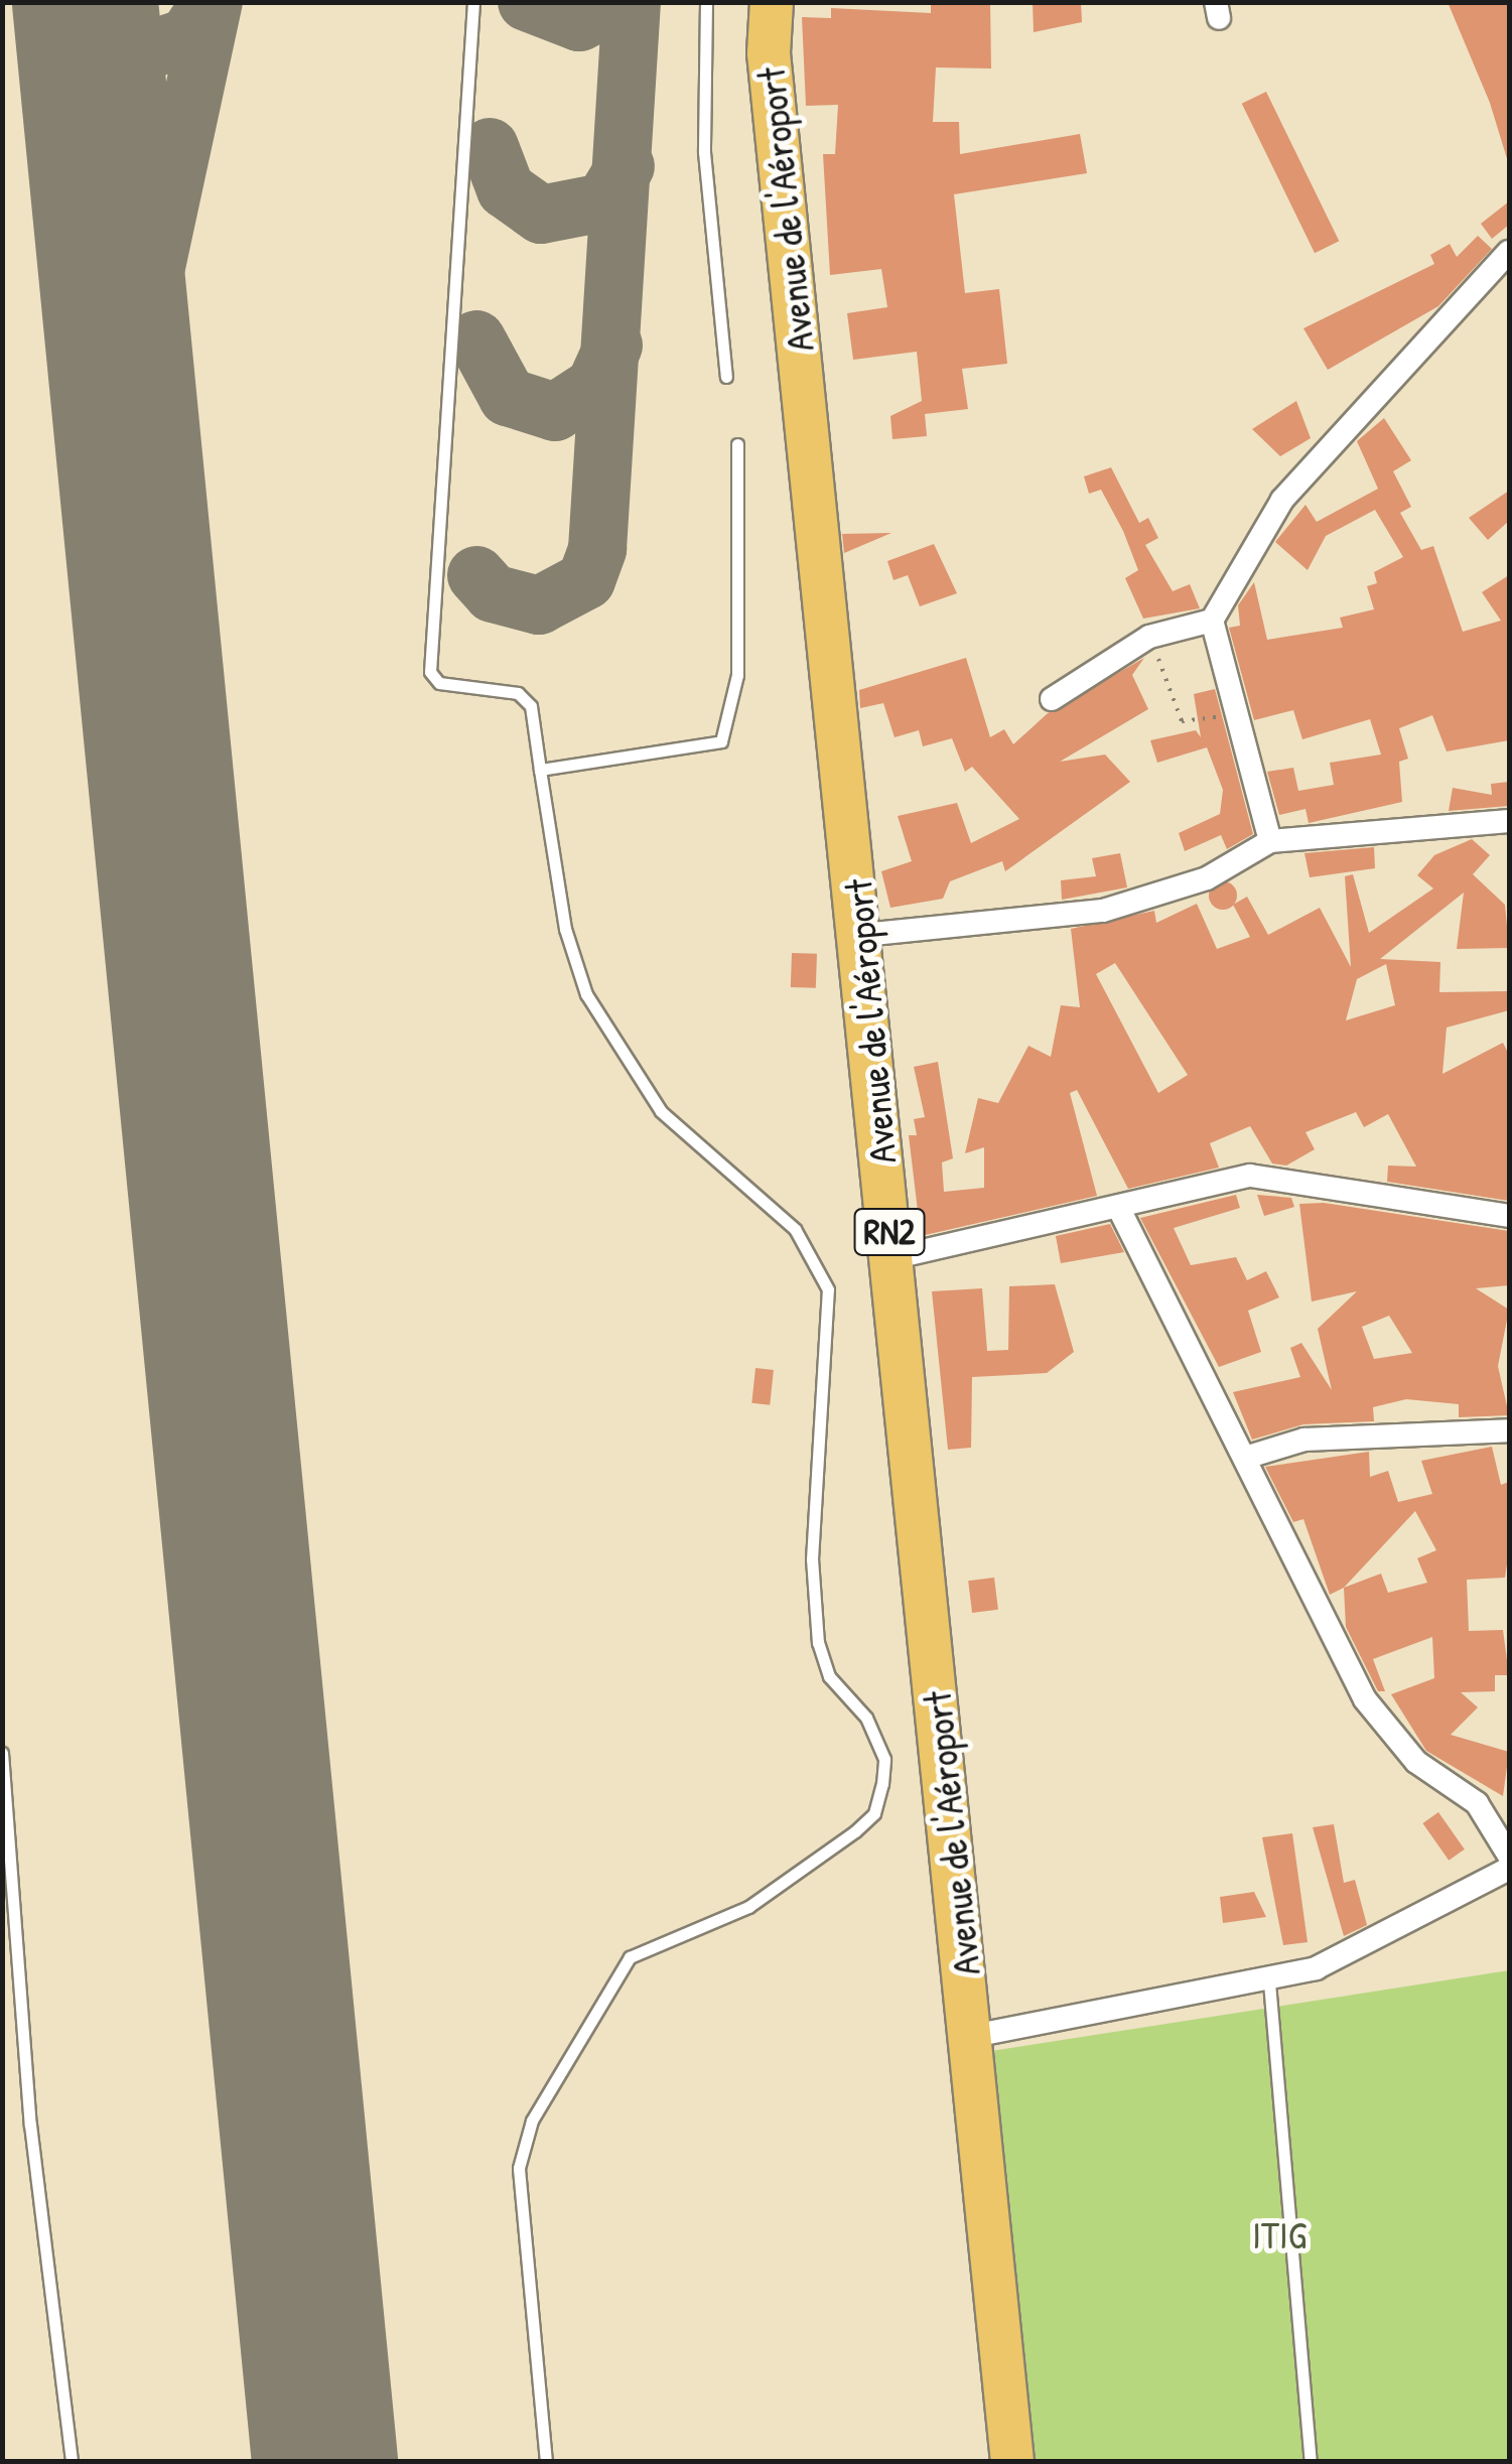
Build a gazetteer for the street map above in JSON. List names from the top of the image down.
{
  "streets": {
    "highway": ["Avenue de l'Aéroport", "RN2"]
  },
  "parks": ["ITIG"]
}
